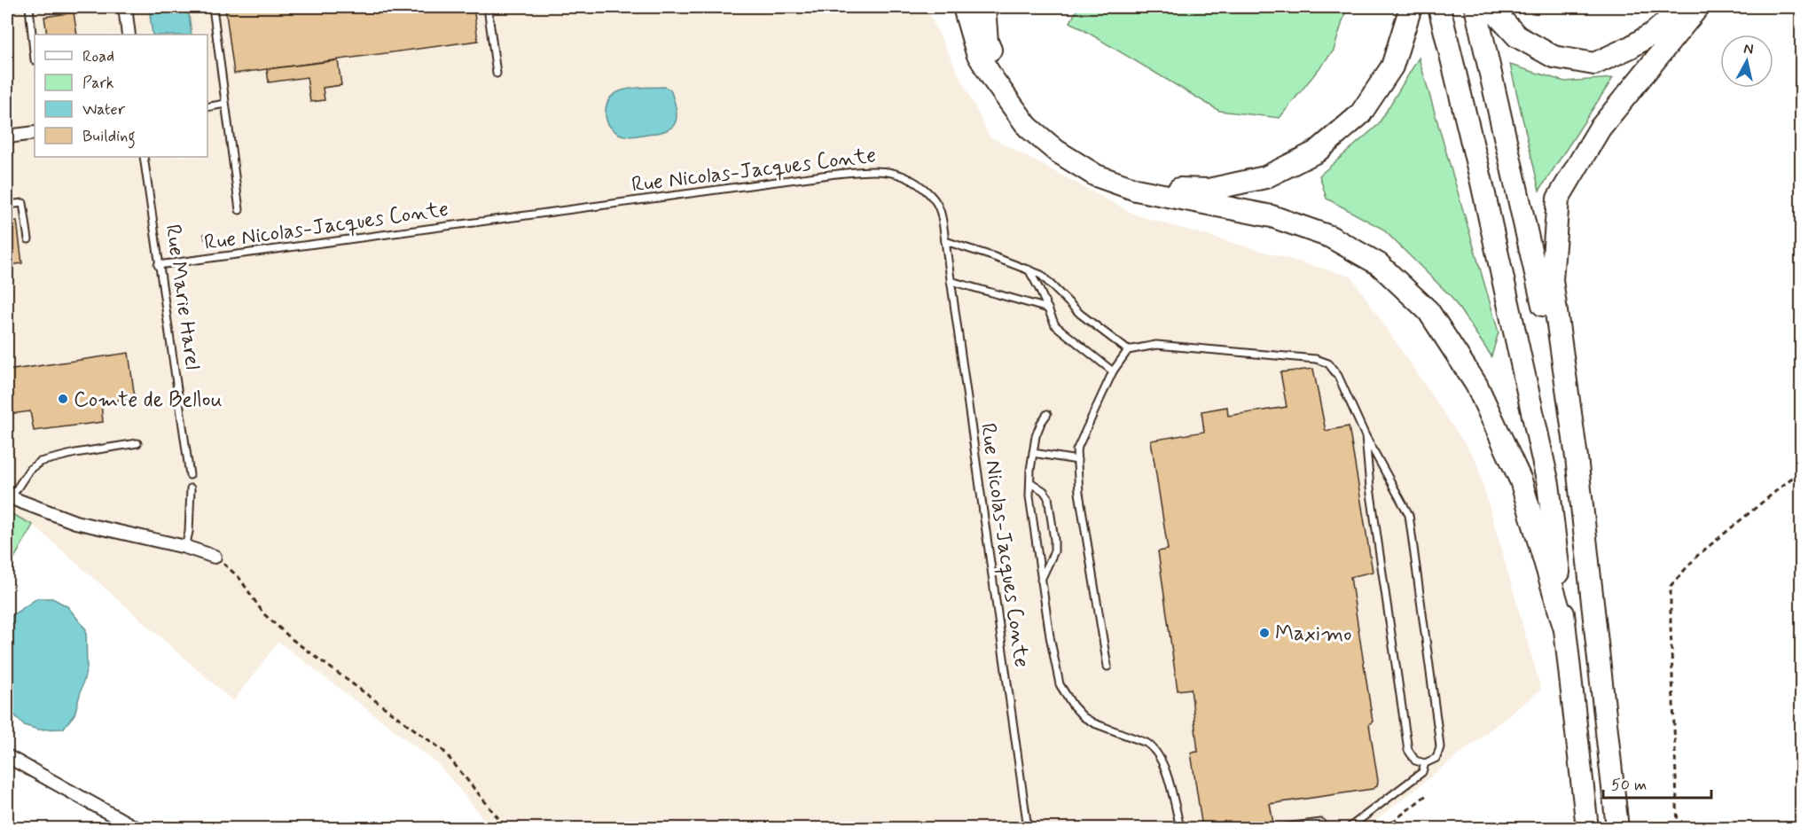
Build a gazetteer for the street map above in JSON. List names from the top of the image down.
{
  "streets": {
    "lane": ["Rue Nicolas-Jacques Conte", "Rue Marie Harel"]
  },
  "crossings": [
    ["Rue Nicolas-Jacques Conte", "Rue Marie Harel"]
  ],
  "places": ["Comte de Bellou", "Maximo"],
  "legend": [
    "Road",
    "Park",
    "Water",
    "Building"
  ],
  "scale_bar": "50 m",
  "north": "top"
}
